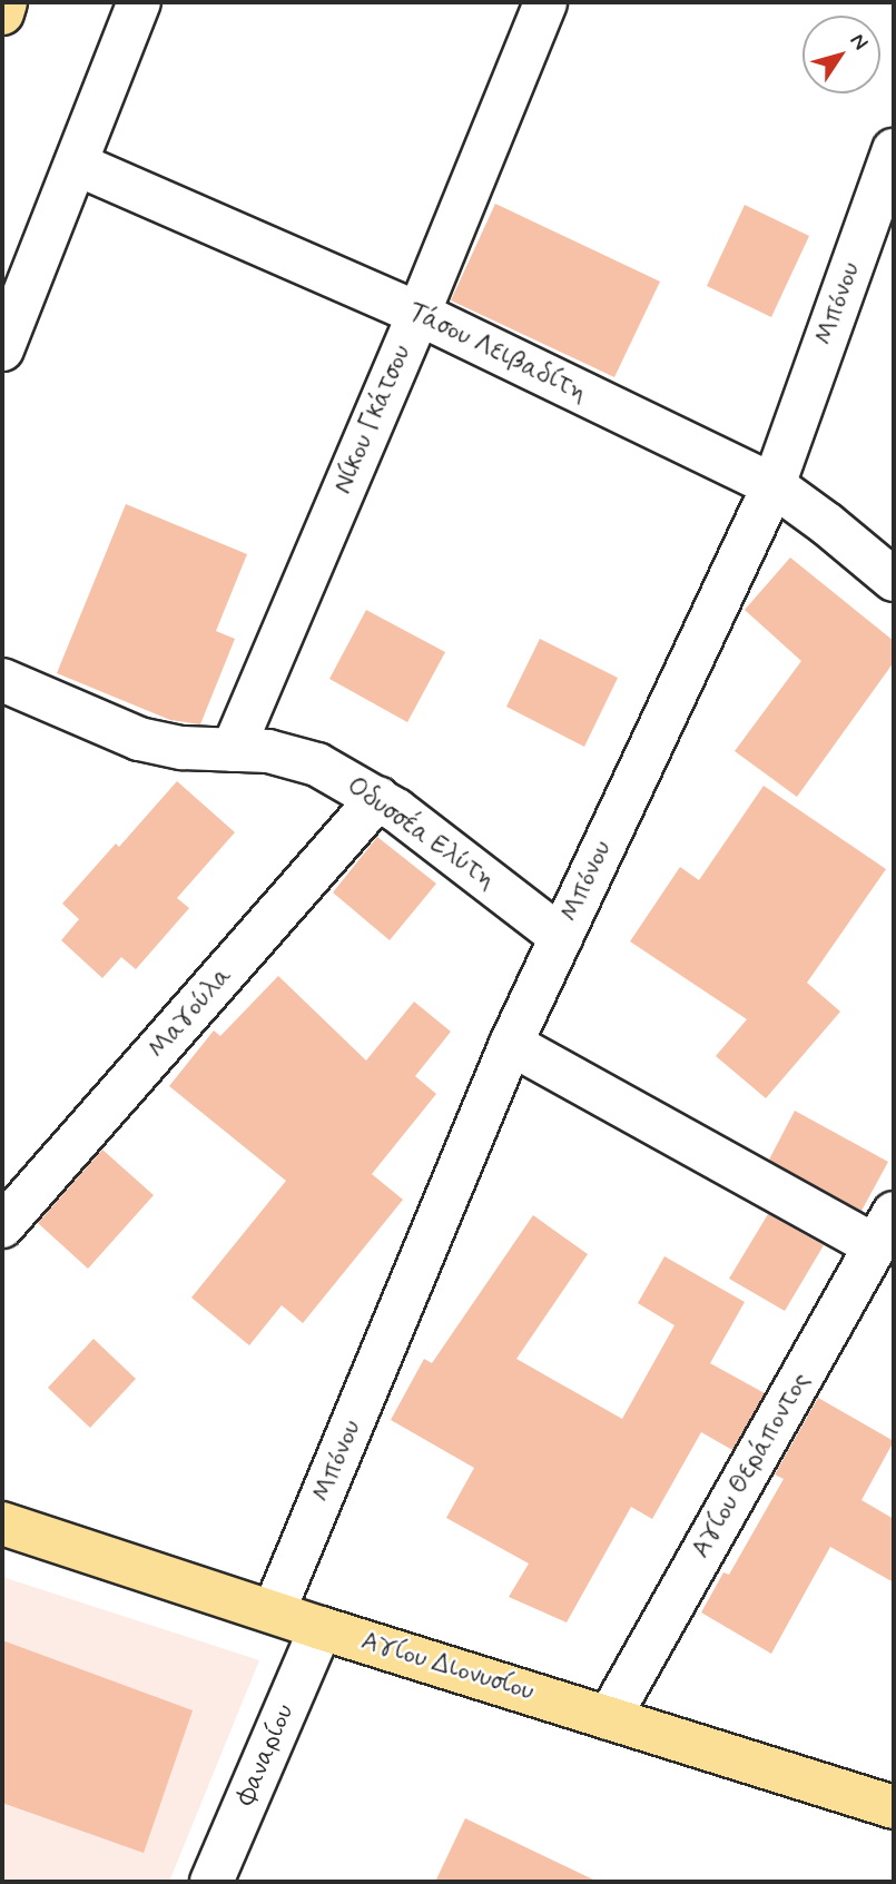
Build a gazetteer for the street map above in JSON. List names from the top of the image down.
{
  "streets": {
    "main road": ["Αγίου Διονυσίου"],
    "street": [
      "Μπόνου",
      "Τάσου Λειβαδίτη",
      "Νίκου Γκάτσου",
      "Οδυσσέα Ελύτη",
      "Μαγούλα",
      "Αγίου Θεράποντος",
      "Φαναρίου"
    ]
  },
  "crossings": [
    ["Μπόνου", "Τάσου Λειβαδίτη"],
    ["Μπόνου", "Οδυσσέα Ελύτη"],
    ["Μπόνου", "Αγίου Διονυσίου"],
    ["Τάσου Λειβαδίτη", "Νίκου Γκάτσου"],
    ["Νίκου Γκάτσου", "Οδυσσέα Ελύτη"],
    ["Οδυσσέα Ελύτη", "Μαγούλα"],
    ["Αγίου Θεράποντος", "Αγίου Διονυσίου"],
    ["Αγίου Διονυσίου", "Φαναρίου"]
  ],
  "north": "top right"
}
